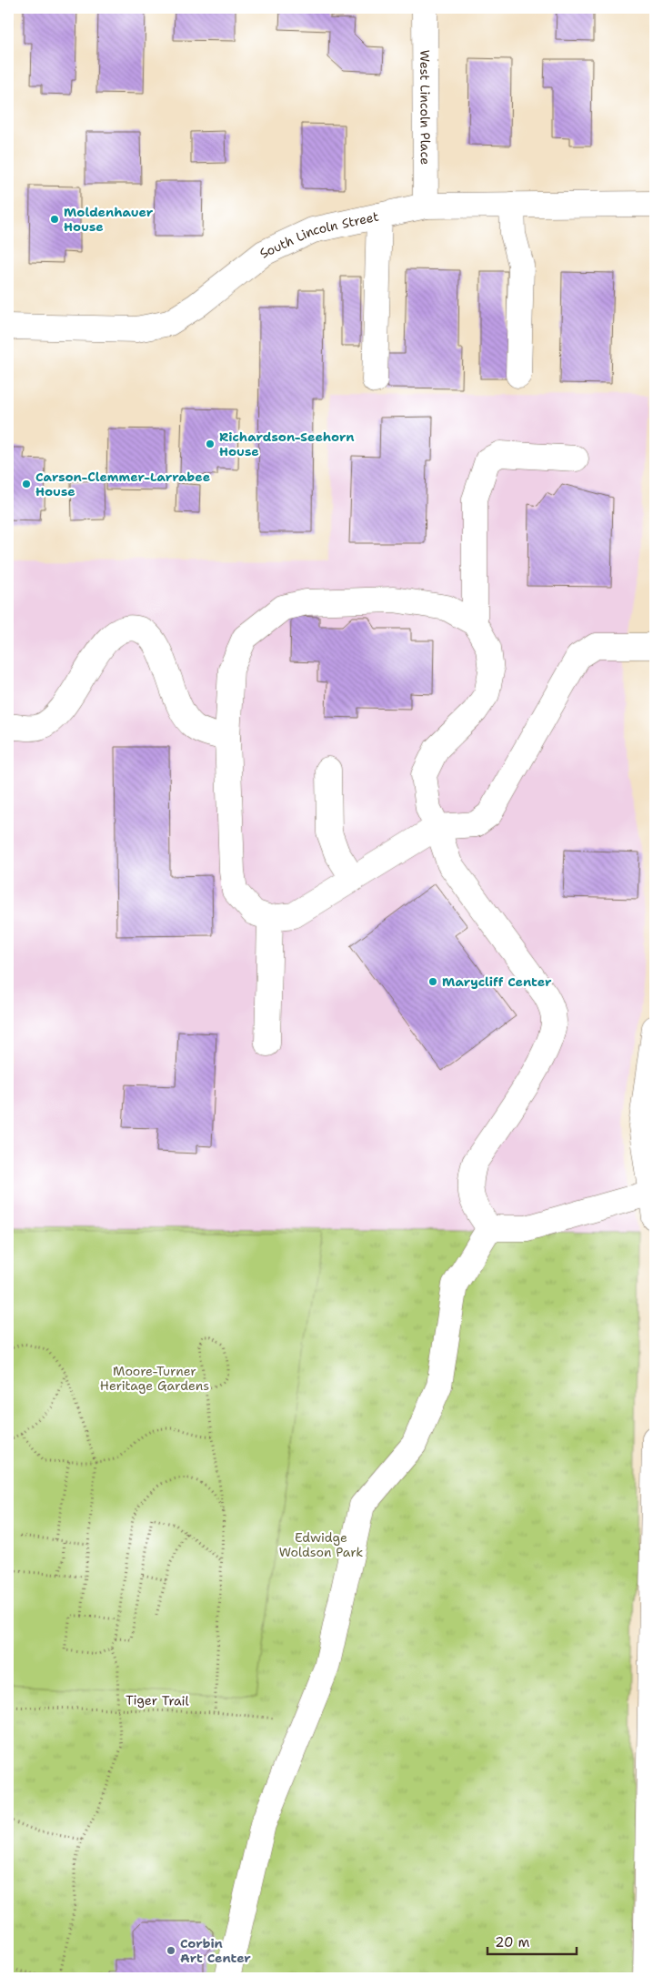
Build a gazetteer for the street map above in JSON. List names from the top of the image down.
{
  "streets": {
    "street": ["West Lincoln Place", "South Lincoln Street"],
    "path": ["Tiger Trail"]
  },
  "crossings": [
    ["West Lincoln Place", "South Lincoln Street"]
  ],
  "parks": ["Moore-Turner Heritage Gardens", "Edwidge Woldson Park"],
  "places": [
    "Moldenhauer House",
    "Richardson-Seehorn House",
    "Carson-Clemmer-Larrabee House",
    "Marycliff Center",
    "Corbin Art Center"
  ],
  "scale_bar": "20 m"
}
